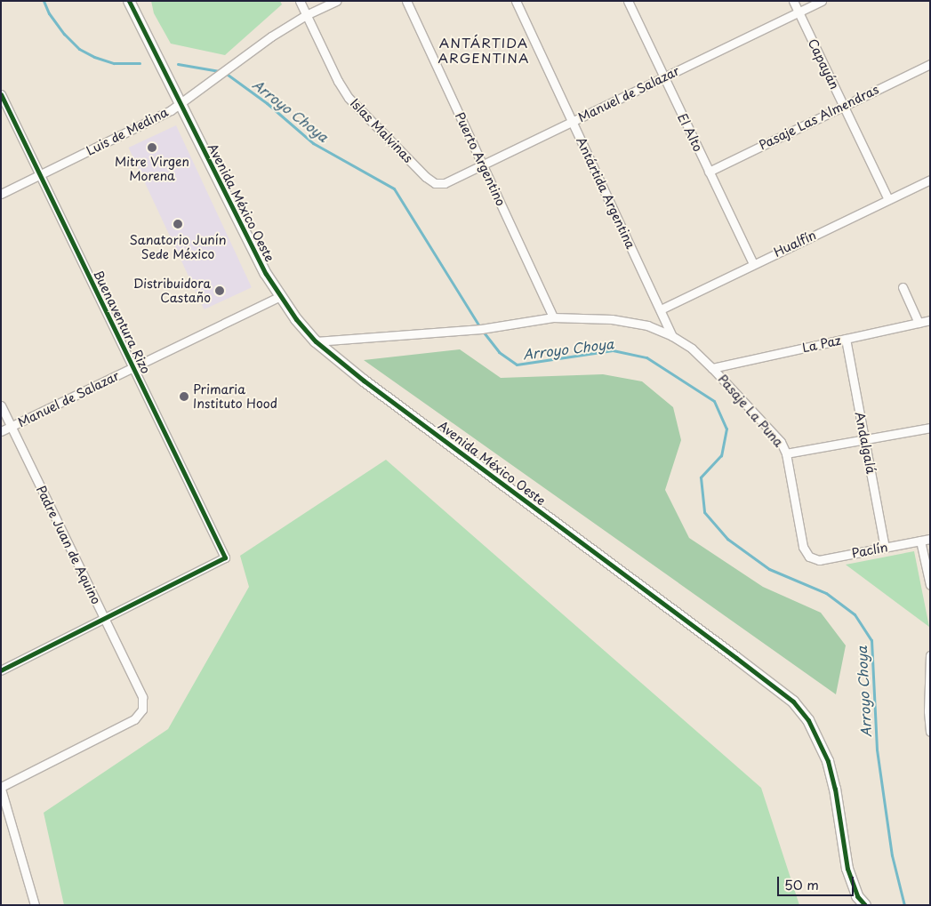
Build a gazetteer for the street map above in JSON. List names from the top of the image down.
{
  "streets": {
    "main road": ["Avenida México Oeste"],
    "street": [
      "Capayán",
      "Manuel de Salazar",
      "Pasaje Las Almendras",
      "Islas Malvinas",
      "Luis de Medina",
      "El Alto",
      "Puerto Argentino",
      "Antártida Argentina",
      "Hualfín",
      "Buenaventura Rizo",
      "La Paz",
      "Pasaje La Puna",
      "Andalgalá",
      "Padre Juan de Aquino",
      "Paclín"
    ]
  },
  "crossings": [
    ["Capayán", "Manuel de Salazar"],
    ["Capayán", "Pasaje Las Almendras"],
    ["Capayán", "Hualfín"],
    ["Manuel de Salazar", "Islas Malvinas"],
    ["Manuel de Salazar", "El Alto"],
    ["Manuel de Salazar", "Puerto Argentino"],
    ["Manuel de Salazar", "Antártida Argentina"],
    ["Manuel de Salazar", "Avenida México Oeste"],
    ["Manuel de Salazar", "Buenaventura Rizo"],
    ["Manuel de Salazar", "Padre Juan de Aquino"],
    ["Pasaje Las Almendras", "El Alto"],
    ["Islas Malvinas", "Luis de Medina"],
    ["Luis de Medina", "Avenida México Oeste"],
    ["Luis de Medina", "Buenaventura Rizo"],
    ["El Alto", "Hualfín"],
    ["Puerto Argentino", "Pasaje La Puna"],
    ["Antártida Argentina", "Hualfín"],
    ["Antártida Argentina", "Pasaje La Puna"],
    ["Avenida México Oeste", "Pasaje La Puna"],
    ["Buenaventura Rizo", "Padre Juan de Aquino"],
    ["La Paz", "Pasaje La Puna"],
    ["La Paz", "Andalgalá"],
    ["Pasaje La Puna", "Paclín"],
    ["Andalgalá", "Paclín"]
  ],
  "districts": ["ANTÁRTIDA ARGENTINA"],
  "water": ["Arroyo Choya"],
  "places": [
    "Mitre Virgen Morena",
    "Sanatorio Junín Sede México",
    "Distribuidora Castaño",
    "Primaria Instituto Hood"
  ],
  "scale_bar": "50 m"
}
